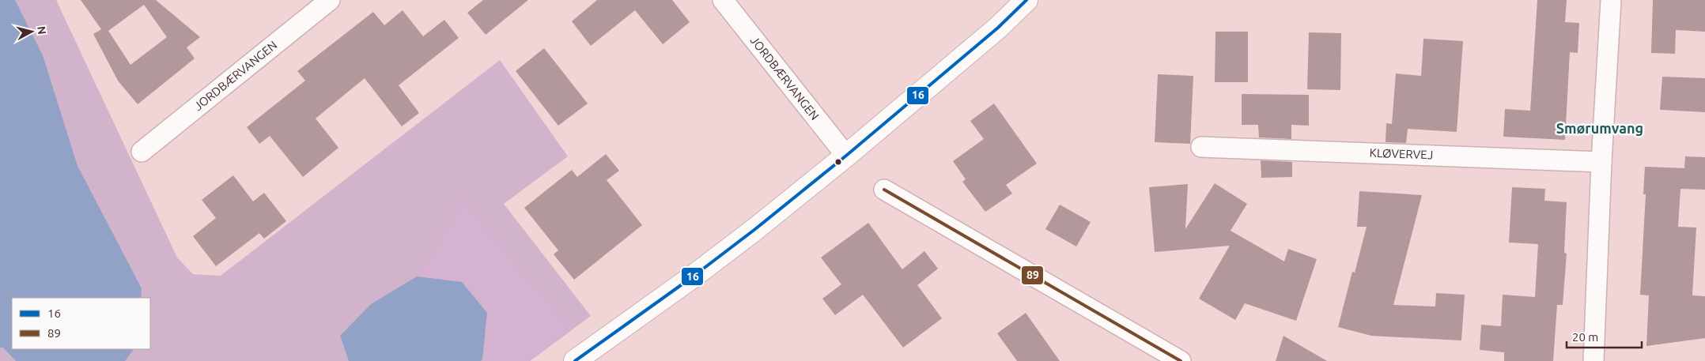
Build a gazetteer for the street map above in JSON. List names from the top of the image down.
{
  "streets": {
    "street": ["JORDBÆRVANGEN", "KLØVERVEJ"]
  },
  "districts": ["Smørumvang"],
  "lines": ["transit line 16", "transit line 89"],
  "legend": ["16", "89"],
  "scale_bar": "20 m",
  "north": "right"
}
